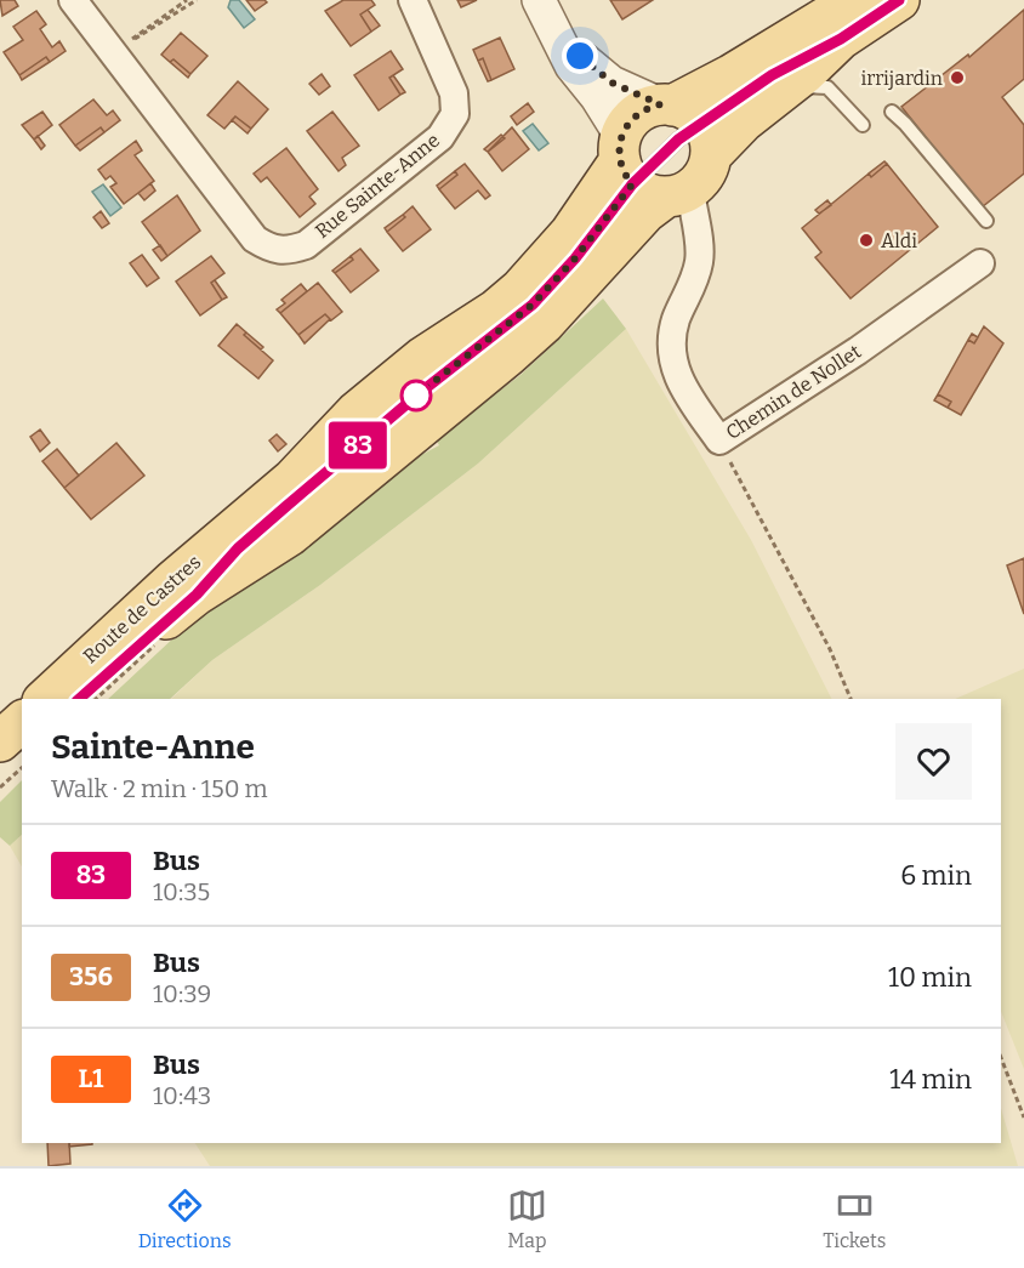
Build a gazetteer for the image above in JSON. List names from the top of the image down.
{
  "streets": {
    "main road": ["Route de Castres"],
    "street": ["Rue Sainte-Anne", "Chemin de Nollet"]
  },
  "crossings": [
    ["Chemin de Nollet", "Route de Castres"]
  ],
  "places": ["irrijardin", "Aldi"],
  "lines": ["bus line 83"],
  "page": {
    "on_map": "83",
    "heading": ["Sainte-Anne", "Walk · 2 min · 150 m"],
    "list": [
      {
        "mark": "83",
        "name": "Bus",
        "note": "10:35",
        "value": "6 min"
      },
      {
        "mark": "356",
        "name": "Bus",
        "note": "10:39",
        "value": "10 min"
      },
      {
        "mark": "L1",
        "name": "Bus",
        "note": "10:43",
        "value": "14 min"
      }
    ],
    "tabs": ["Directions", "Map", "Tickets"]
  }
}
